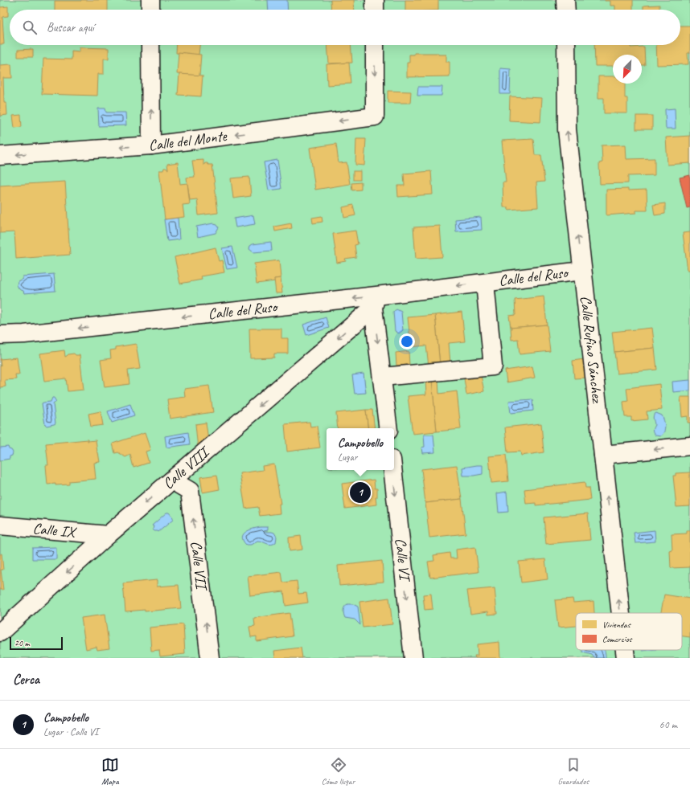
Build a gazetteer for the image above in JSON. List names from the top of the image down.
{
  "streets": {
    "street": [
      "Calle del Monte",
      "Calle del Ruso",
      "Calle Rufino Sánchez",
      "Calle VIII",
      "Calle IX",
      "Calle VI",
      "Calle VII"
    ]
  },
  "crossings": [
    ["Calle del Ruso", "Calle Rufino Sánchez"],
    ["Calle del Ruso", "Calle VIII"],
    ["Calle VIII", "Calle IX"],
    ["Calle VIII", "Calle VII"]
  ],
  "one_way": [
    "Calle del Monte",
    "Calle del Ruso",
    "Calle Rufino Sánchez",
    "Calle VIII",
    "Calle VI",
    "Calle VII"
  ],
  "legend": ["Viviendas", "Comercios"],
  "scale_bar": "20 m",
  "north": "bottom left",
  "page": {
    "search": "Buscar aquí",
    "popup": ["Campobello", "Lugar"],
    "pins": "1",
    "scale": "20 m",
    "heading": "Cerca",
    "list": [
      {
        "mark": "1",
        "name": "Campobello",
        "note": "Lugar · Calle VI",
        "value": "60 m"
      }
    ],
    "nav": ["Mapa", "Cómo llegar", "Guardados"]
  }
}
